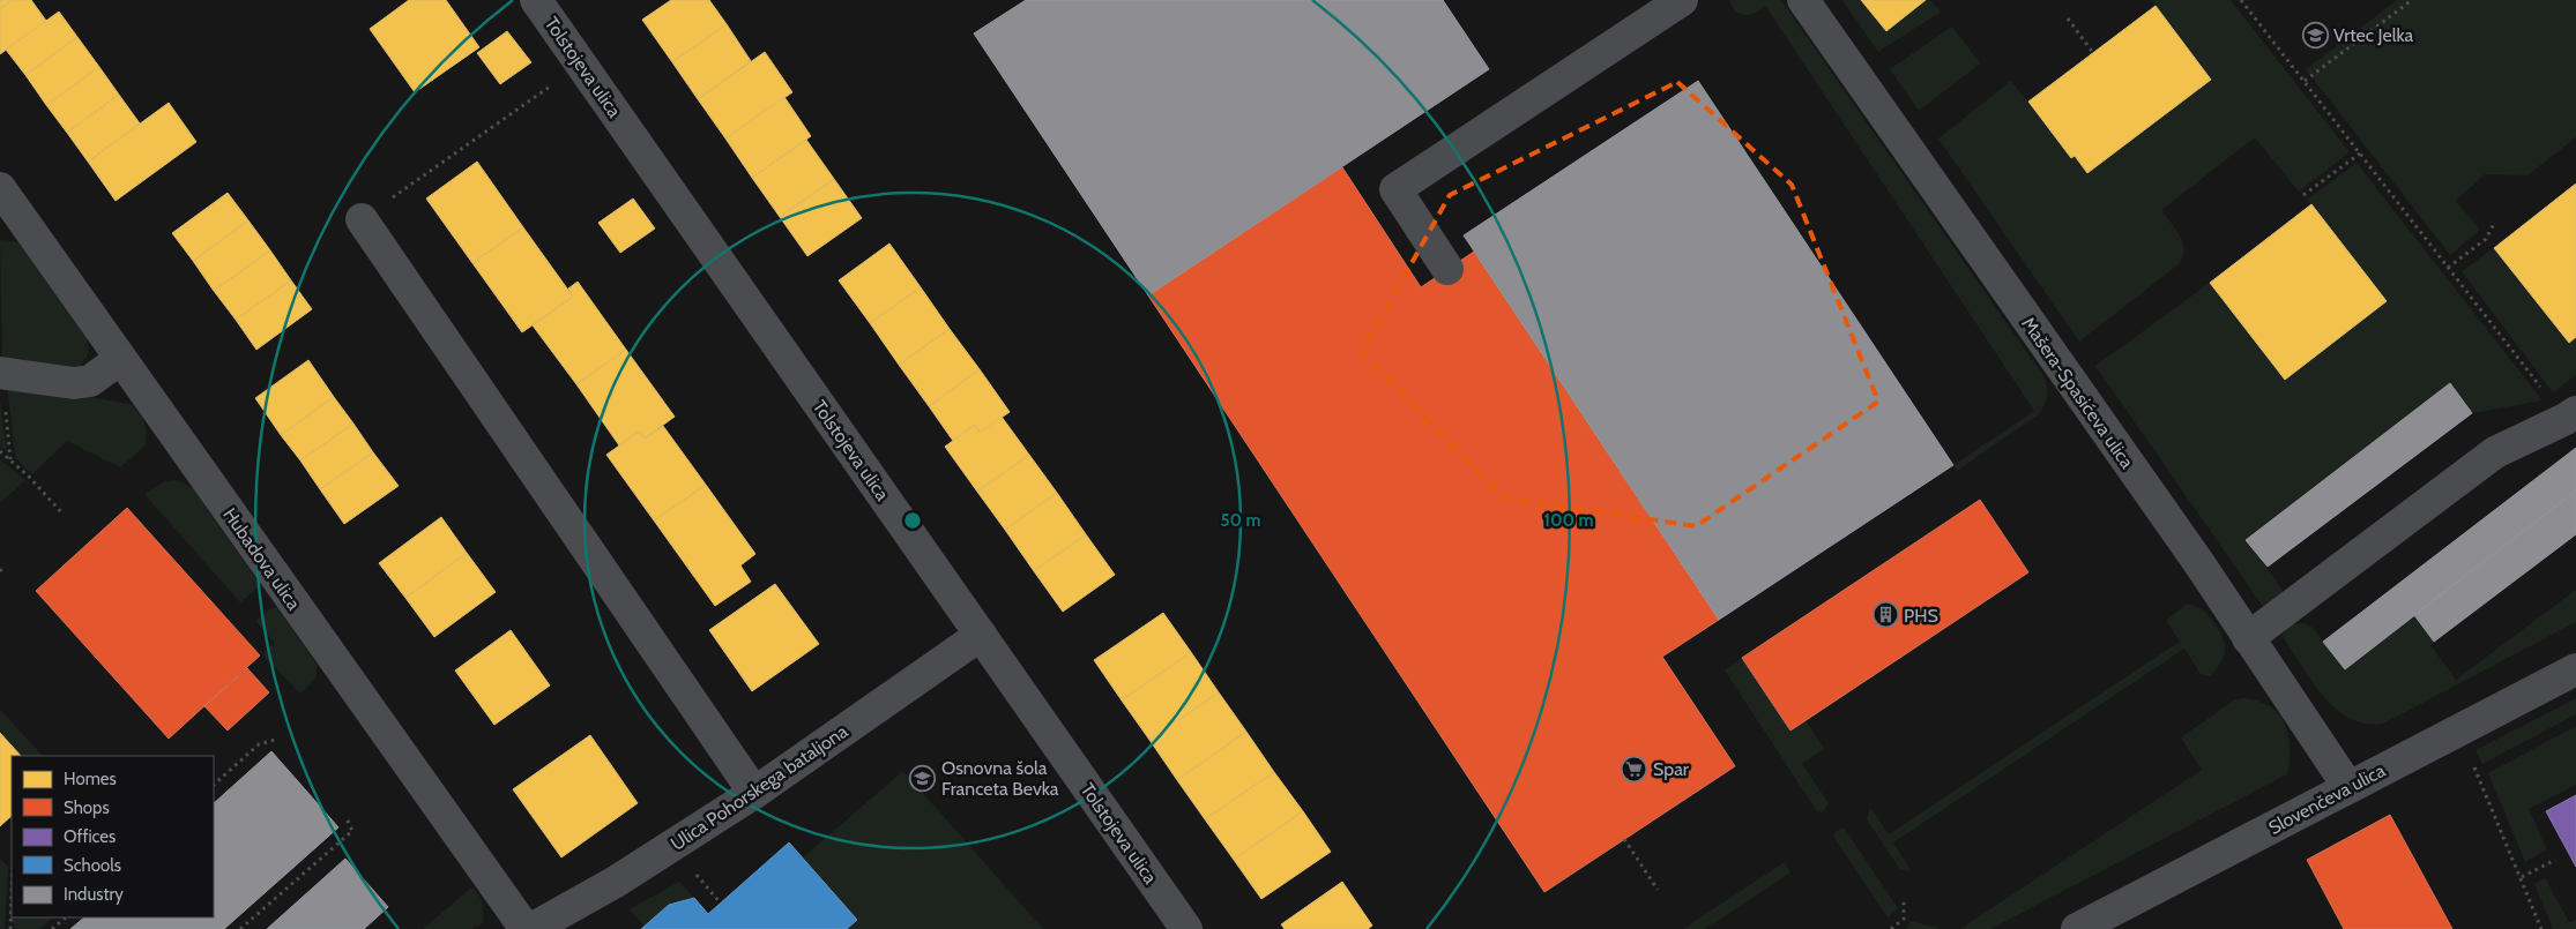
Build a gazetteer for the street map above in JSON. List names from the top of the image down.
{
  "streets": {
    "street": [
      "Tolstojeva ulica",
      "Mašera-Spasićeva ulica",
      "Hubadova ulica",
      "Ulica Pohorskega bataljona",
      "Slovenčeva ulica"
    ]
  },
  "crossings": [
    ["Tolstojeva ulica", "Ulica Pohorskega bataljona"],
    ["Mašera-Spasićeva ulica", "Slovenčeva ulica"]
  ],
  "places": {
    "school or university": ["Vrtec Jelka", "Osnovna šola Franceta Bevka"],
    "building": ["PHS"],
    "supermarket": ["Spar"]
  },
  "legend": [
    "Homes",
    "Shops",
    "Offices",
    "Schools",
    "Industry"
  ],
  "rings": ["50 m", "100 m"]
}
